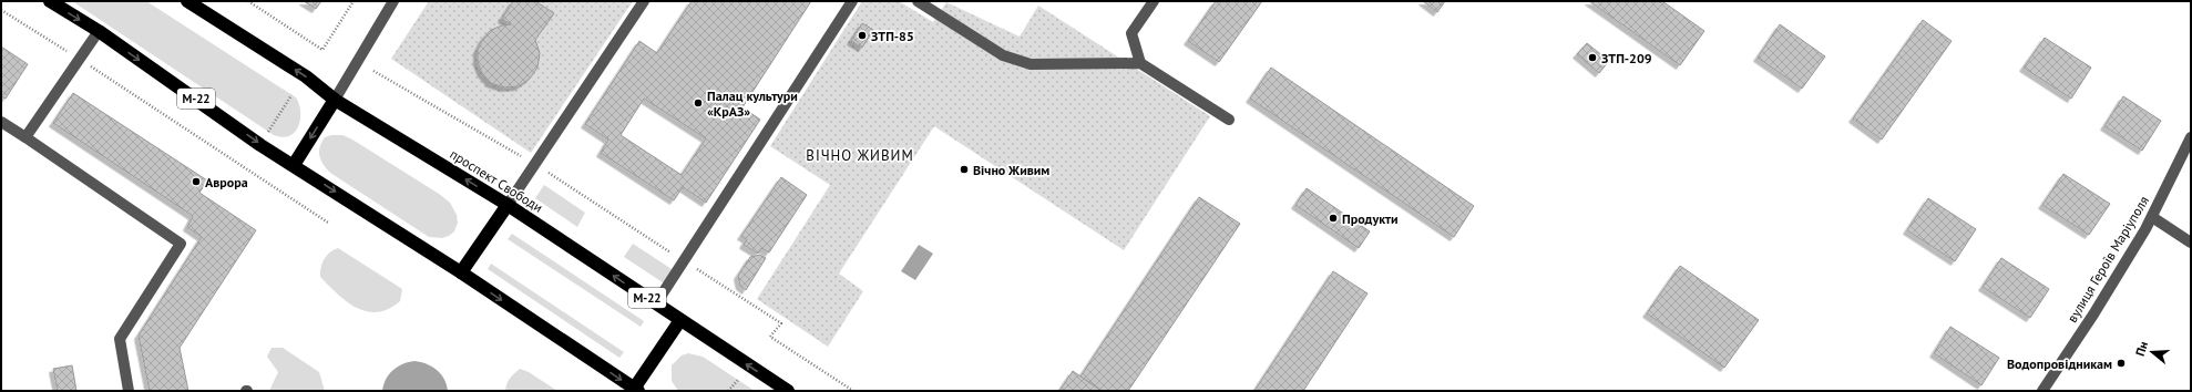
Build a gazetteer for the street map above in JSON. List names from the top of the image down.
{
  "streets": {
    "highway": ["М-22", "проспект Свободи"],
    "street": ["вулиця Героїв Маріуполя"]
  },
  "districts": ["ВІЧНО ЖИВИМ"],
  "places": [
    "ЗТП-85",
    "ЗТП-209",
    "Палац культури «КрАЗ»",
    "Вічно Живим",
    "Аврора",
    "Продукти",
    "Водопровідникам"
  ],
  "north": "left"
}
